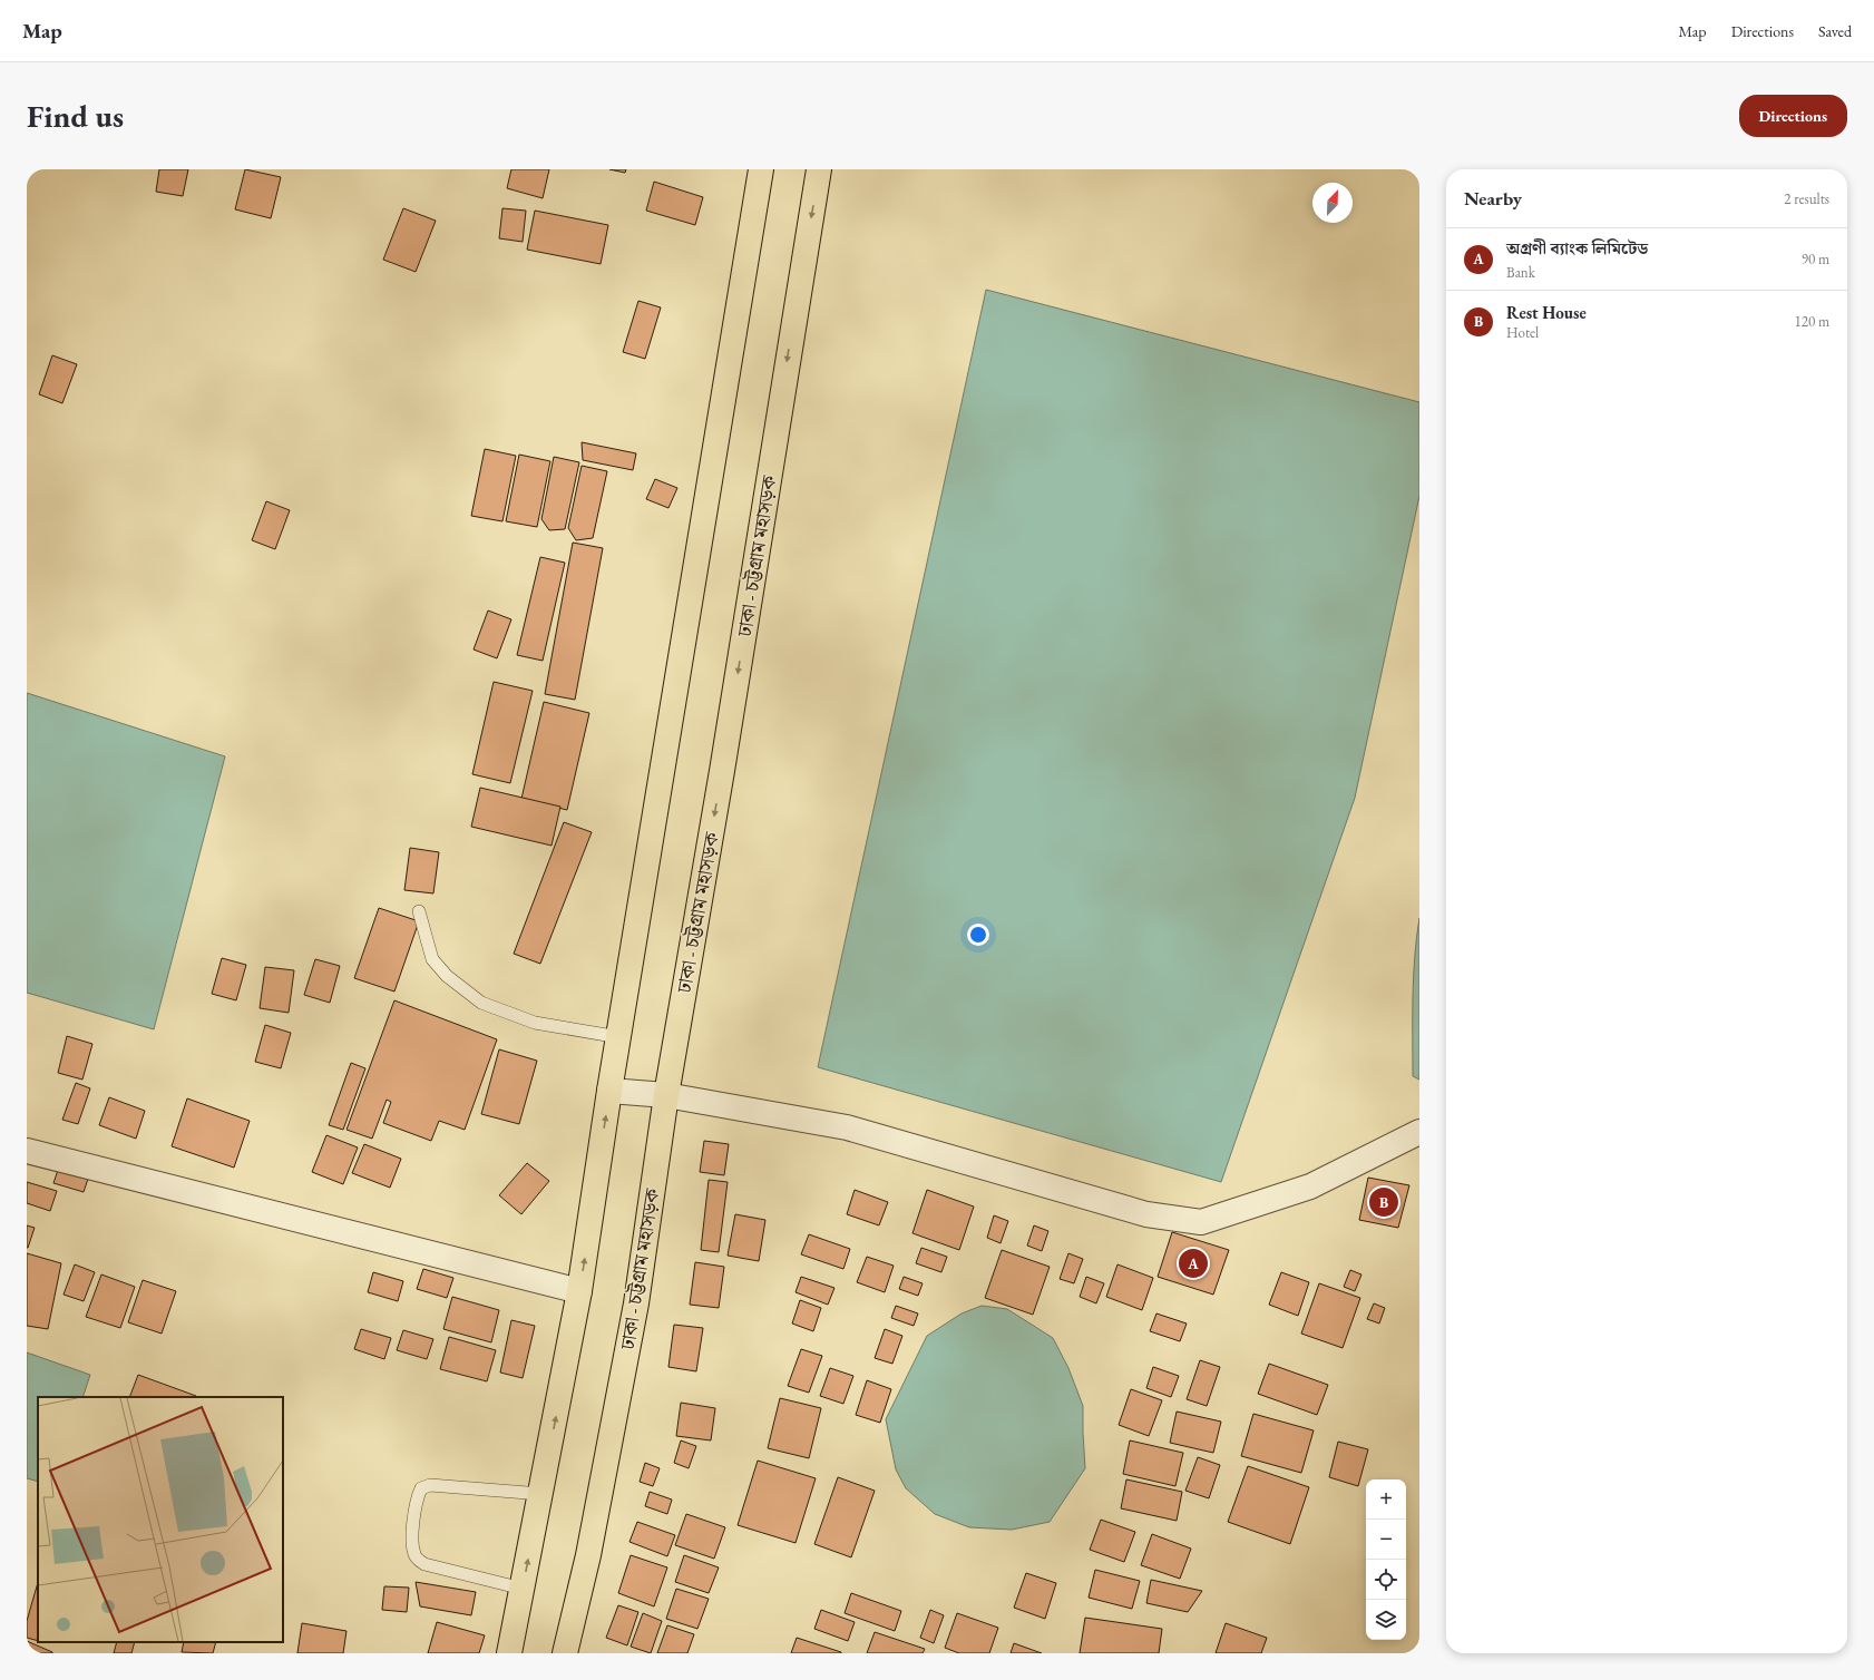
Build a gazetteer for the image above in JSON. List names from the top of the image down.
{
  "streets": {
    "highway": ["ঢাকা - চট্টগ্রাম মহাসড়ক"]
  },
  "north": "top right",
  "page": {
    "header": "Map",
    "nav": ["Map", "Directions", "Saved"],
    "buttons": "Directions",
    "title": "Find us",
    "heading": ["Nearby", "2 results"],
    "list": [
      {
        "mark": "A",
        "name": "অগ্রণী ব্যাংক লিমিটেড",
        "note": "Bank",
        "value": "90 m"
      },
      {
        "mark": "B",
        "name": "Rest House",
        "note": "Hotel",
        "value": "120 m"
      }
    ],
    "pins": ["B", "A"],
    "map_buttons": ["+", "−"]
  }
}
